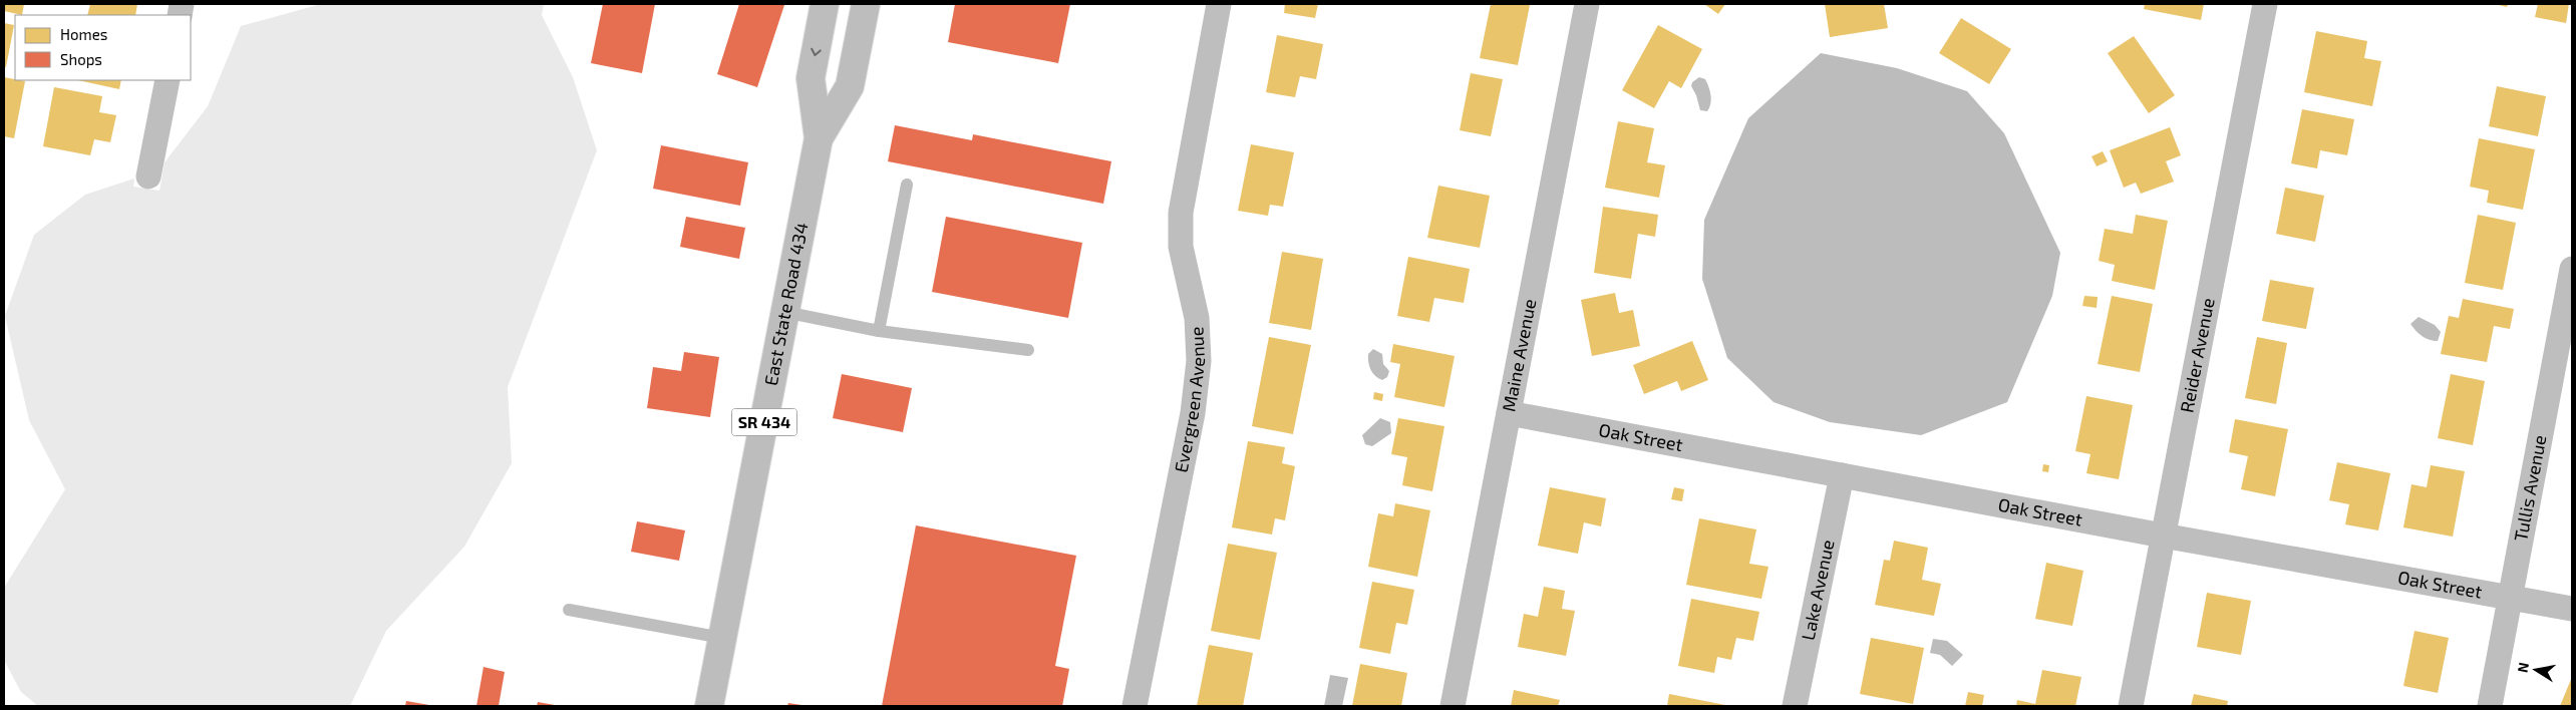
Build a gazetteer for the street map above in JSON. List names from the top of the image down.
{
  "streets": {
    "main road": ["East State Road 434", "SR 434"],
    "street": [
      "Maine Avenue",
      "Reider Avenue",
      "Evergreen Avenue",
      "Oak Street",
      "Tullis Avenue",
      "Lake Avenue"
    ]
  },
  "crossings": [
    ["East State Road 434", "SR 434"],
    ["Maine Avenue", "Oak Street"],
    ["Reider Avenue", "Oak Street"],
    ["Oak Street", "Tullis Avenue"],
    ["Oak Street", "Lake Avenue"]
  ],
  "legend": ["Homes", "Shops"],
  "north": "left"
}
